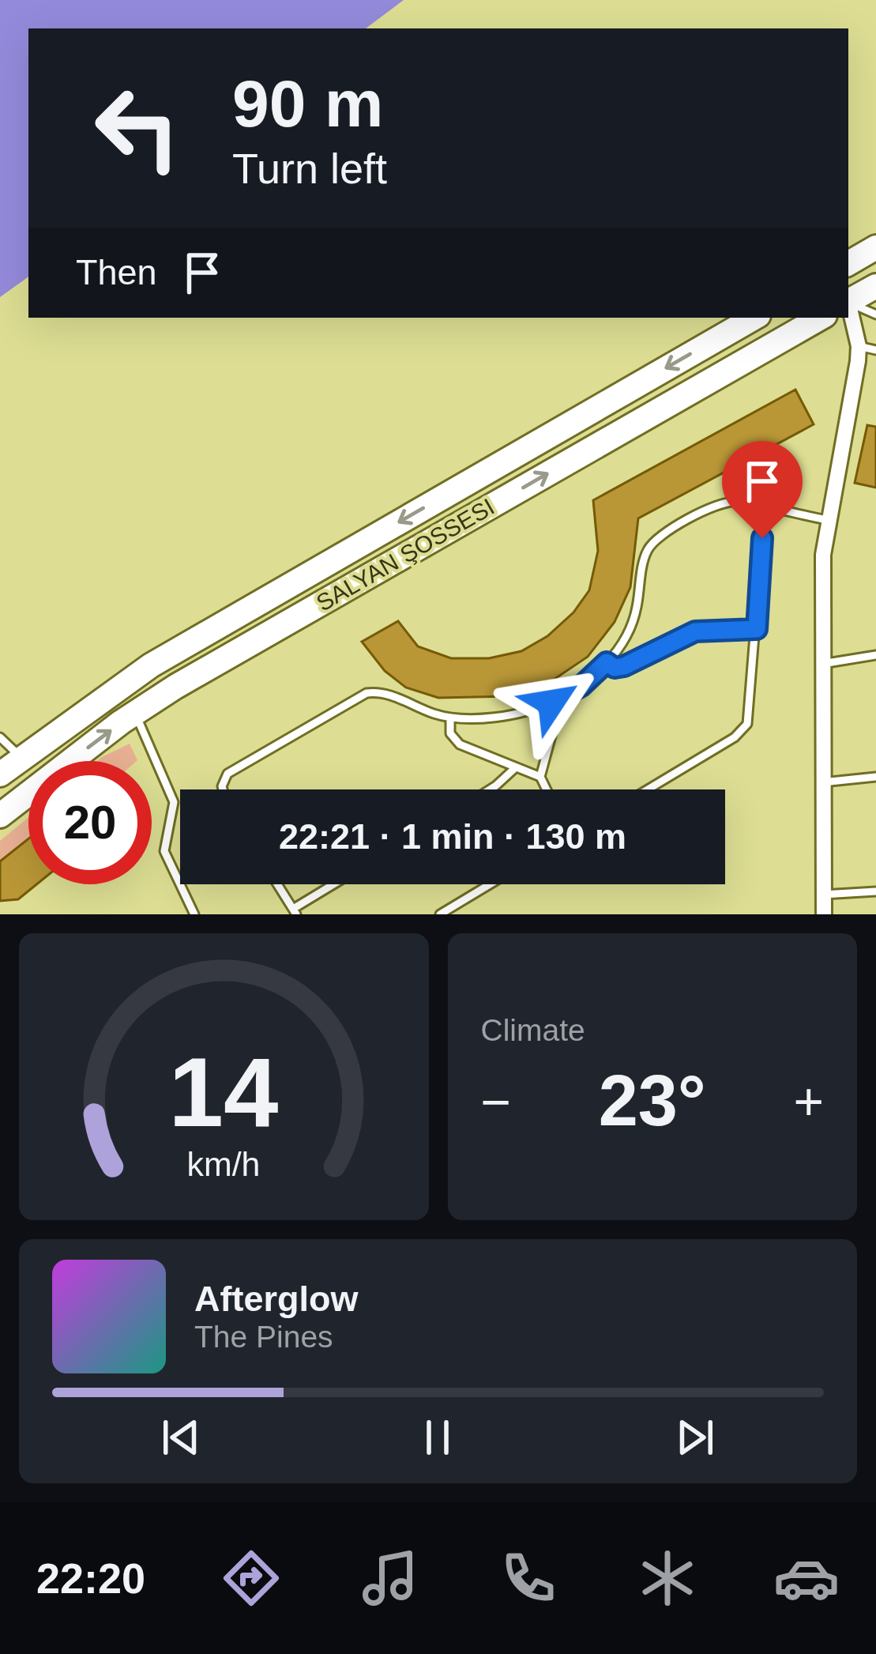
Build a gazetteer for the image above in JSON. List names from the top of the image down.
{
  "streets": {
    "highway": ["SALYAN ŞOSSESI"]
  },
  "page": {
    "turn": ["90 m", "Turn left"],
    "then": "Then",
    "limit": "20",
    "trip": "22:21 · 1 min · 130 m",
    "tile": "Climate",
    "heat": ["−", "23°", "+"],
    "song": ["Afterglow", "The Pines"],
    "tabs": "22:20",
    "gauge": ["14", "km/h"]
  }
}
